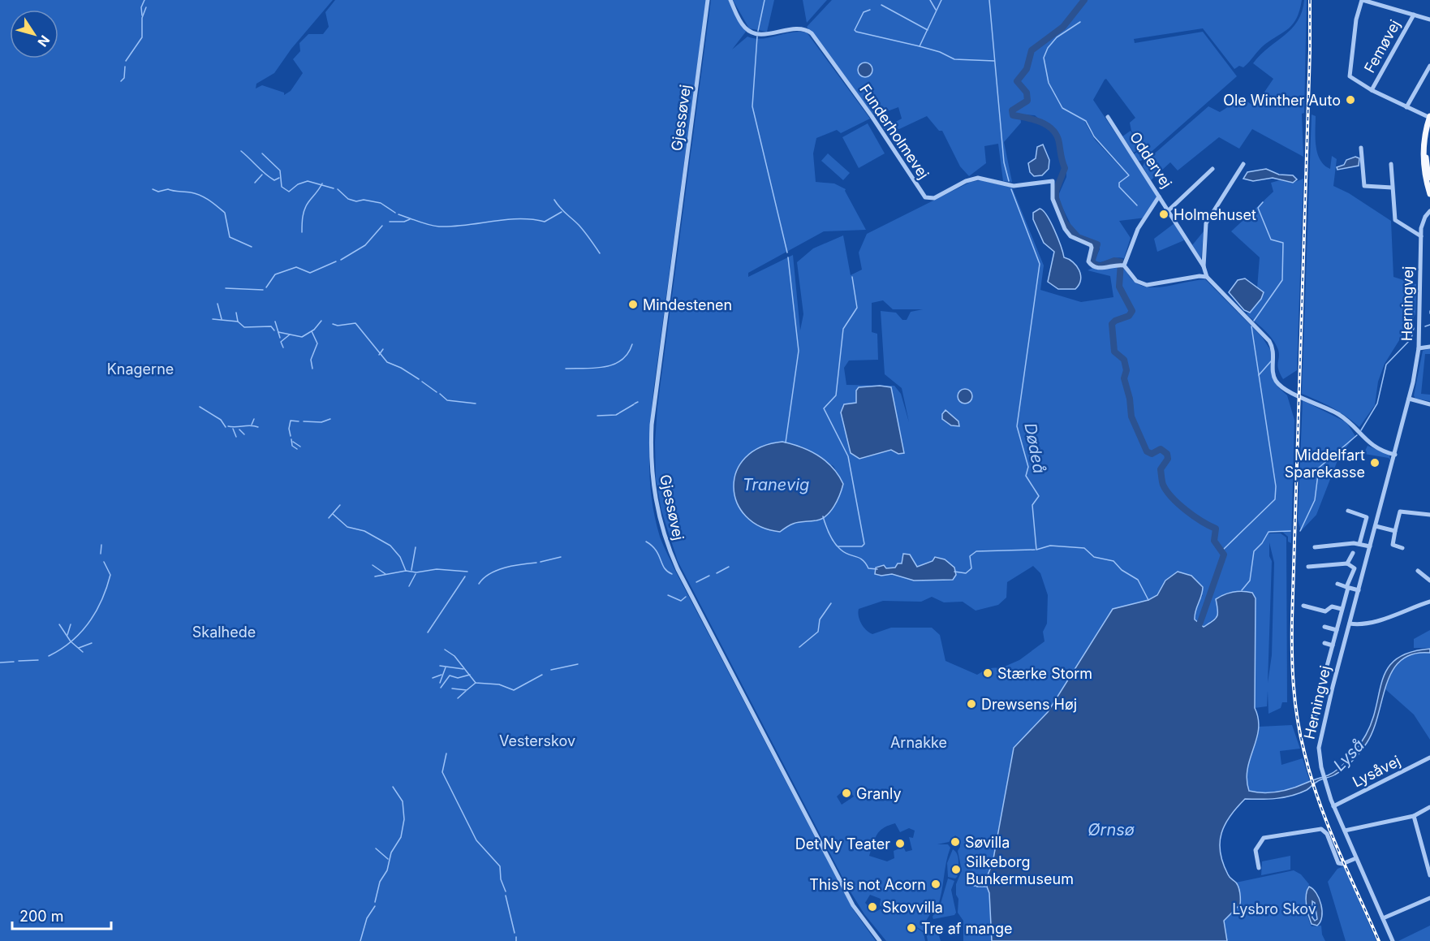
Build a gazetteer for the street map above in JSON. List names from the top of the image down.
{
  "streets": {
    "street": [
      "Femøvej",
      "Gjessøvej",
      "Funderholmevej",
      "Oddervej",
      "Herningvej",
      "Lysåvej"
    ]
  },
  "crossings": [
    ["Herningvej", "Lysåvej"]
  ],
  "water": [
    "Dødeå",
    "Tranevig",
    "Lyså",
    "Ørnsø"
  ],
  "parks": [
    "Knagerne",
    "Skalhede",
    "Vesterskov",
    "Arnakke",
    "Lysbro Skov"
  ],
  "places": [
    "Ole Winther Auto",
    "Holmehuset",
    "Mindestenen",
    "Middelfart Sparekasse",
    "Stærke Storm",
    "Drewsens Høj",
    "Granly",
    "Søvilla",
    "Det Ny Teater",
    "Silkeborg Bunkermuseum",
    "This is not Acorn",
    "Skovvilla",
    "Tre af mange"
  ],
  "scale_bar": "200 m",
  "north": "bottom right"
}
